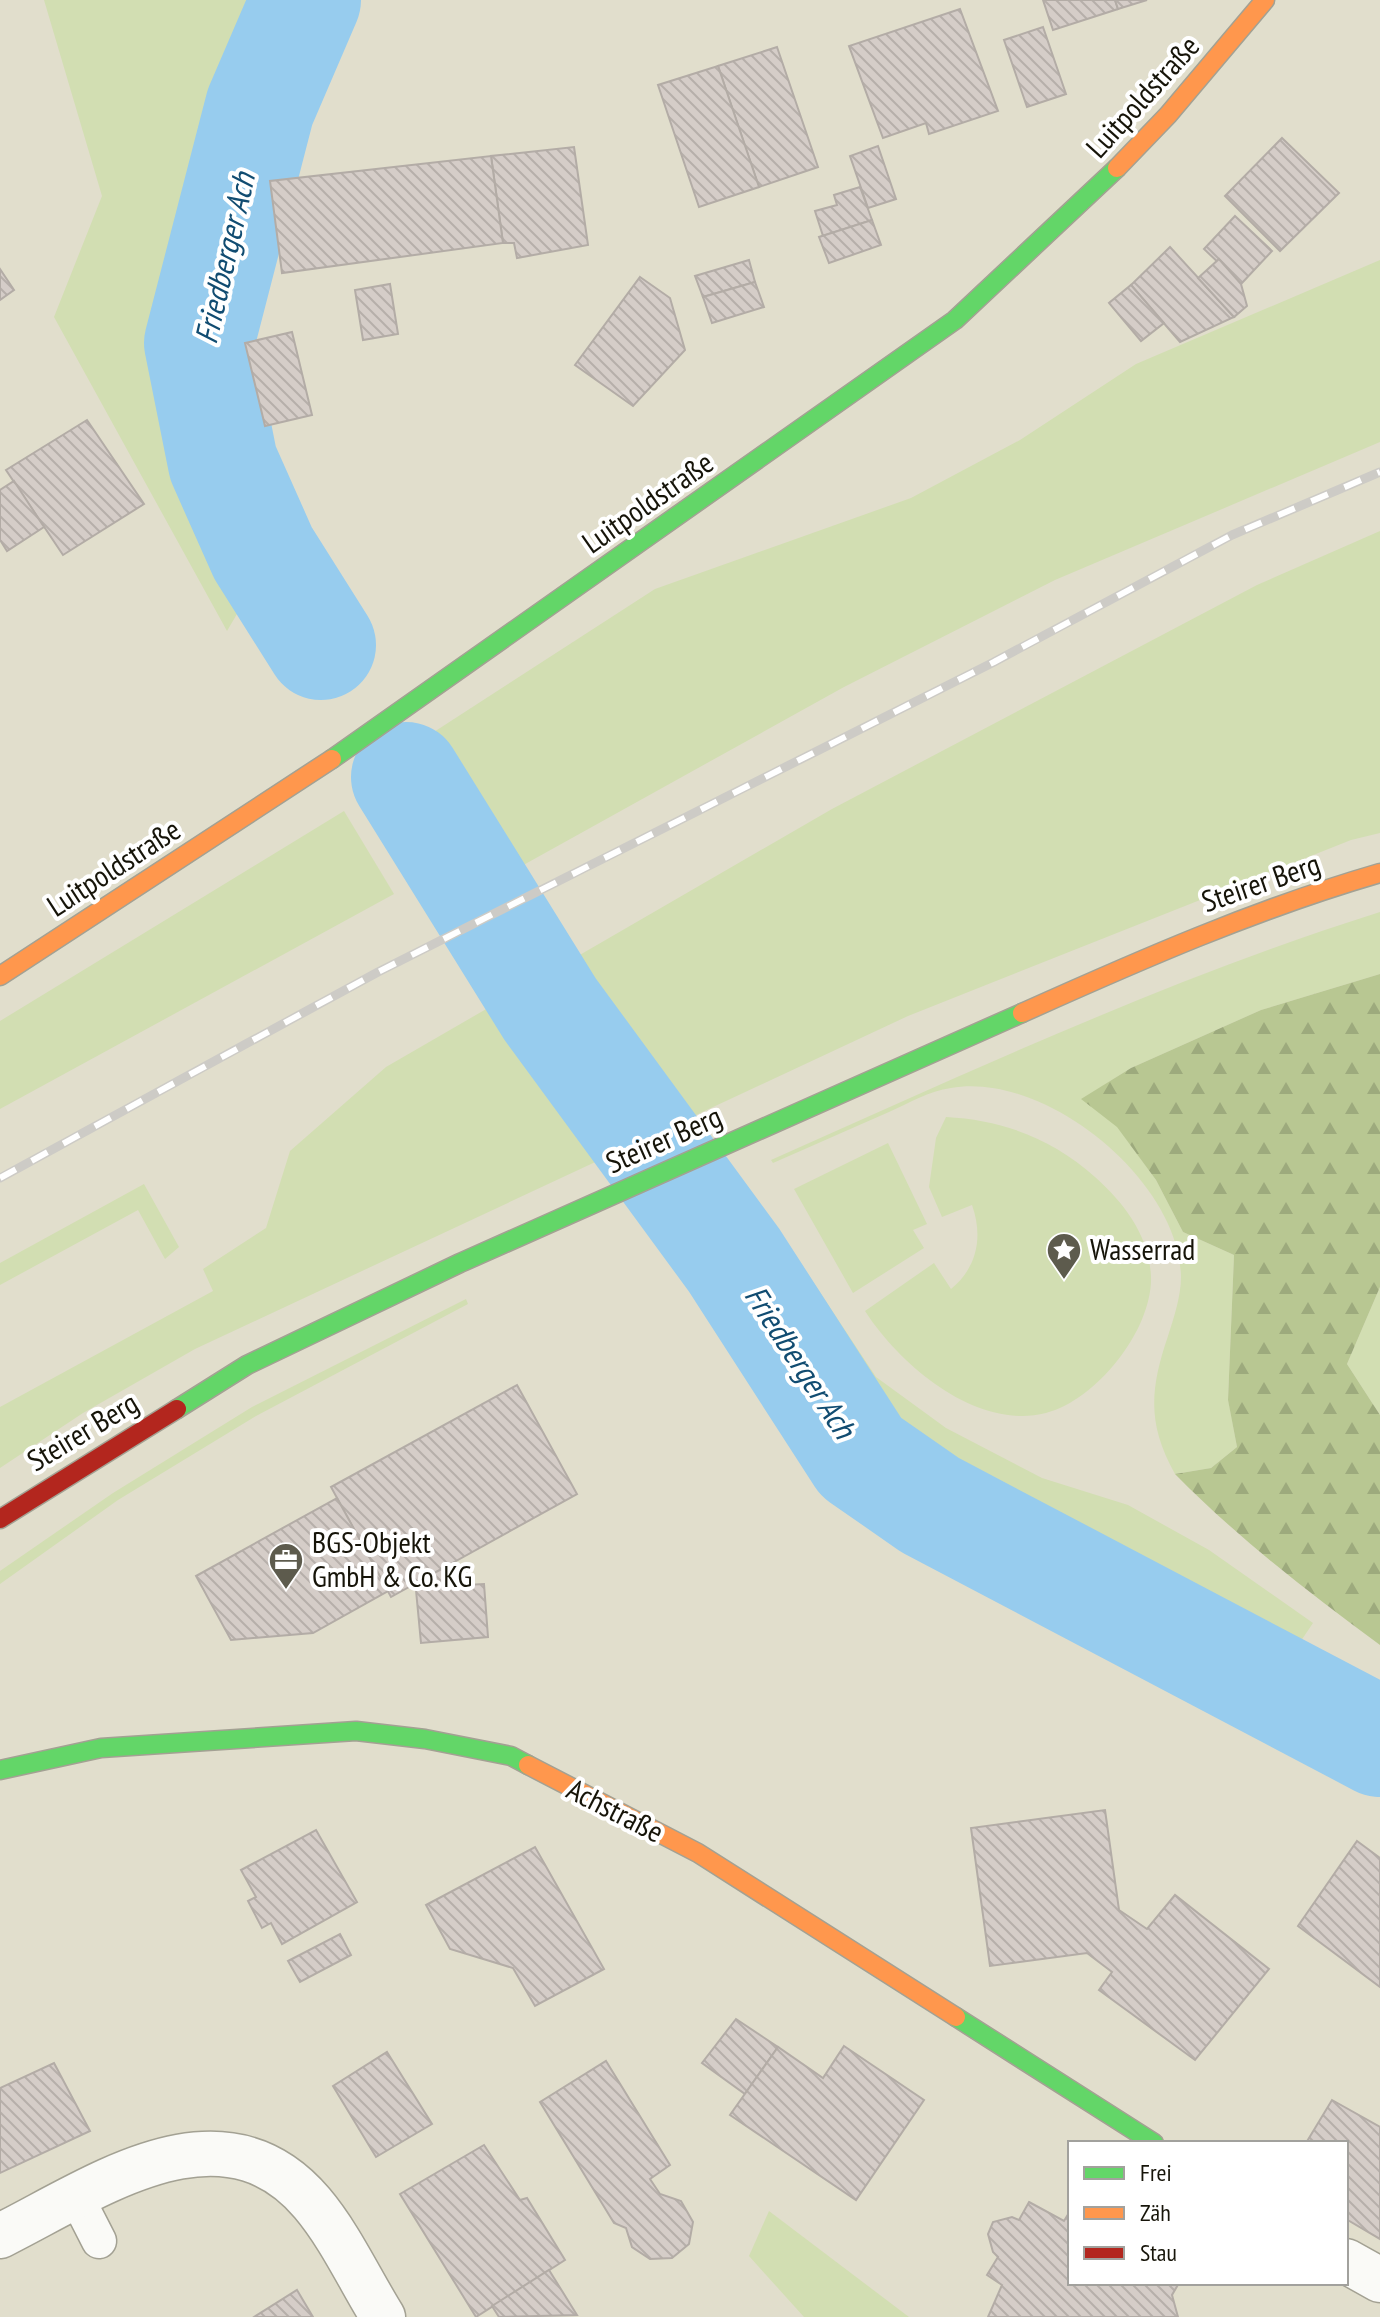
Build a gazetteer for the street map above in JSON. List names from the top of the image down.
{
  "streets": {
    "street": ["Luitpoldstraße", "Steirer Berg", "Achstraße"]
  },
  "water": ["Friedberger Ach"],
  "places": {
    "place": ["Wasserrad"],
    "office": ["BGS-Objekt GmbH & Co. KG"]
  },
  "legend": ["Frei", "Zäh", "Stau"]
}
